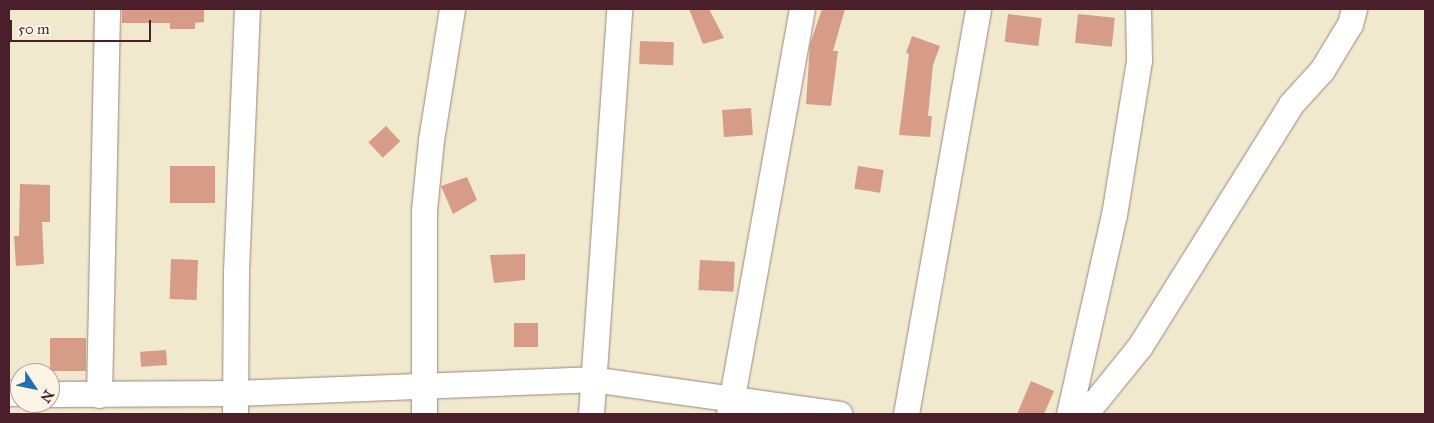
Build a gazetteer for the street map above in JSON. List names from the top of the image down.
{
  "scale_bar": "50 m",
  "north": "bottom right"
}
